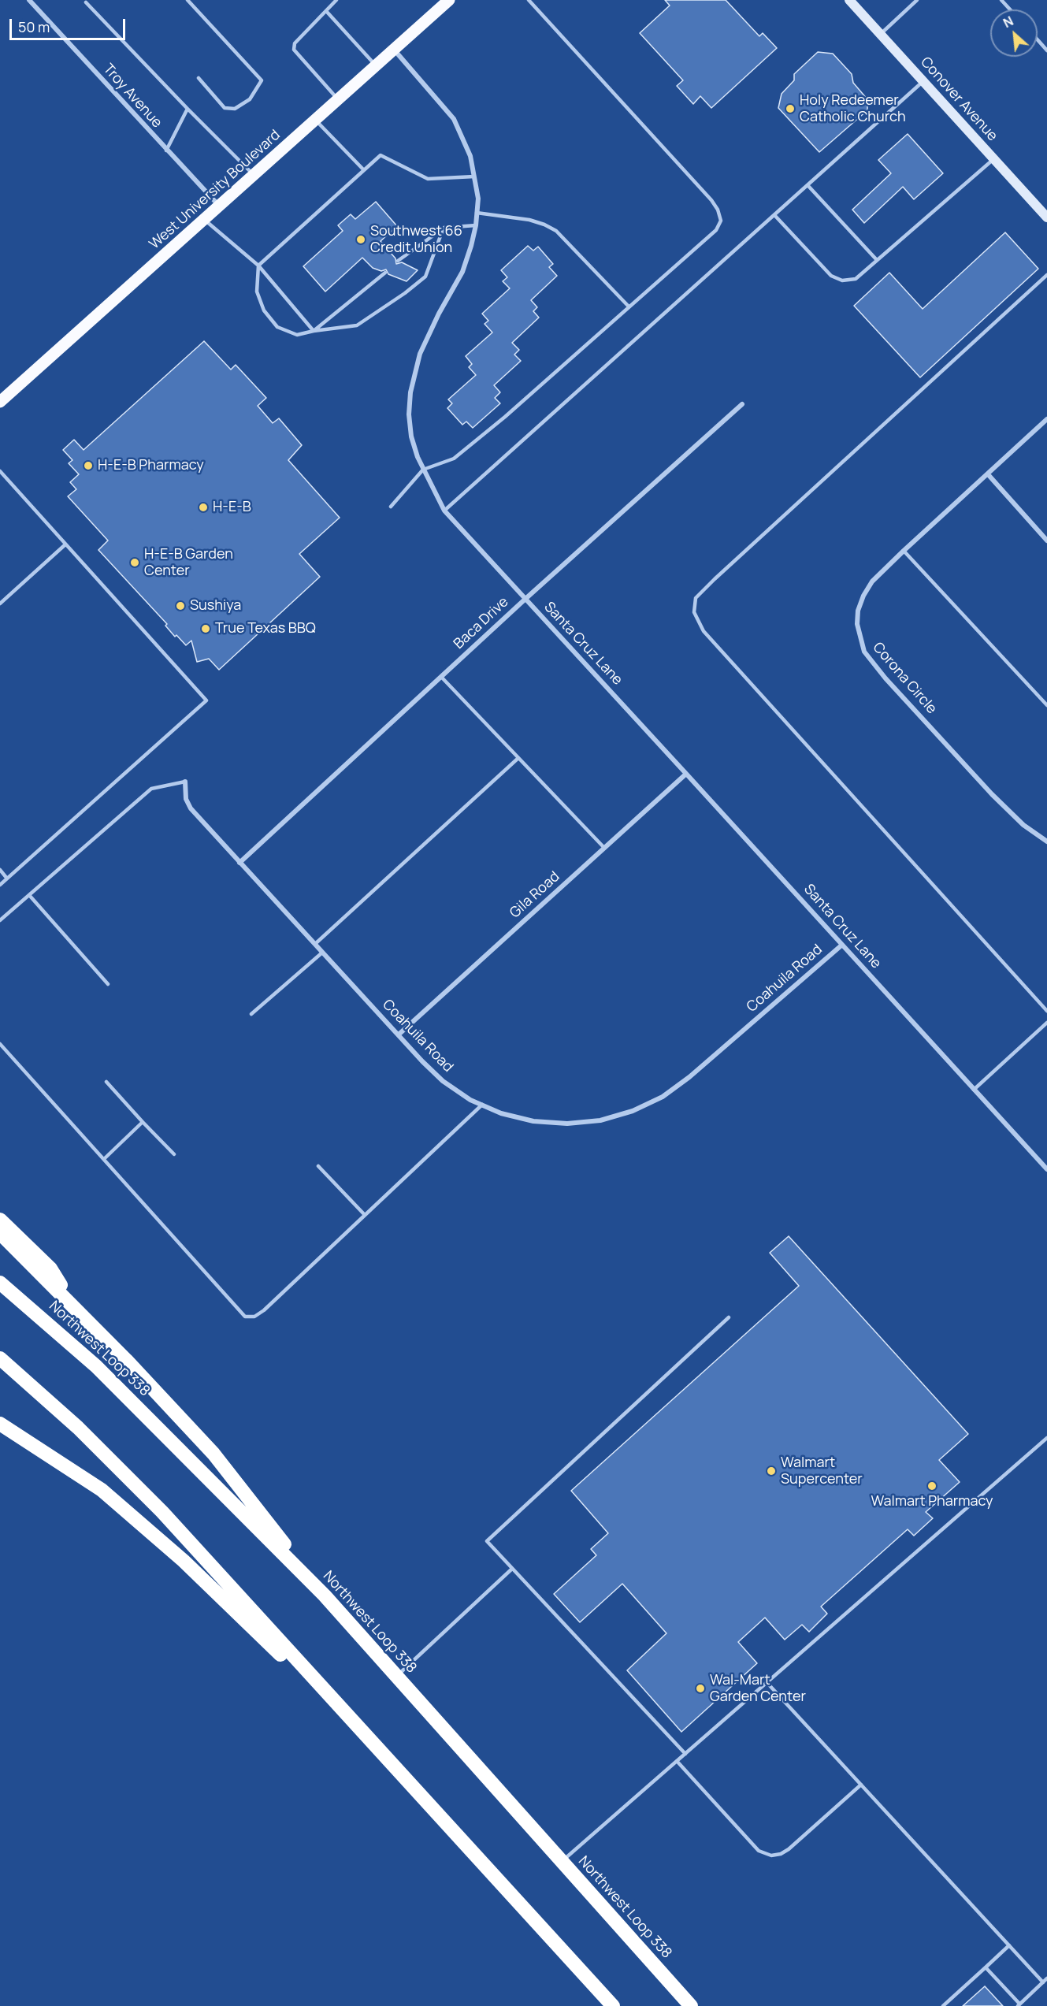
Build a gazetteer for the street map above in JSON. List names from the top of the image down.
{
  "streets": {
    "highway": ["Northwest Loop 338"],
    "main road": ["West University Boulevard"],
    "street": [
      "Troy Avenue",
      "Conover Avenue",
      "Baca Drive",
      "Santa Cruz Lane",
      "Corona Circle",
      "Gila Road",
      "Coahuila Road"
    ]
  },
  "crossings": [
    ["Troy Avenue", "West University Boulevard"],
    ["West University Boulevard", "Santa Cruz Lane"],
    ["Baca Drive", "Santa Cruz Lane"],
    ["Baca Drive", "Coahuila Road"],
    ["Santa Cruz Lane", "Gila Road"],
    ["Santa Cruz Lane", "Coahuila Road"],
    ["Gila Road", "Coahuila Road"]
  ],
  "places": [
    "Holy Redeemer Catholic Church",
    "Southwest 66 Credit Union",
    "H-E-B Pharmacy",
    "H-E-B",
    "H-E-B Garden Center",
    "Sushiya",
    "True Texas BBQ",
    "Walmart Supercenter",
    "Walmart Pharmacy",
    "Wal-Mart Garden Center"
  ],
  "scale_bar": "50 m",
  "north": "top left"
}
